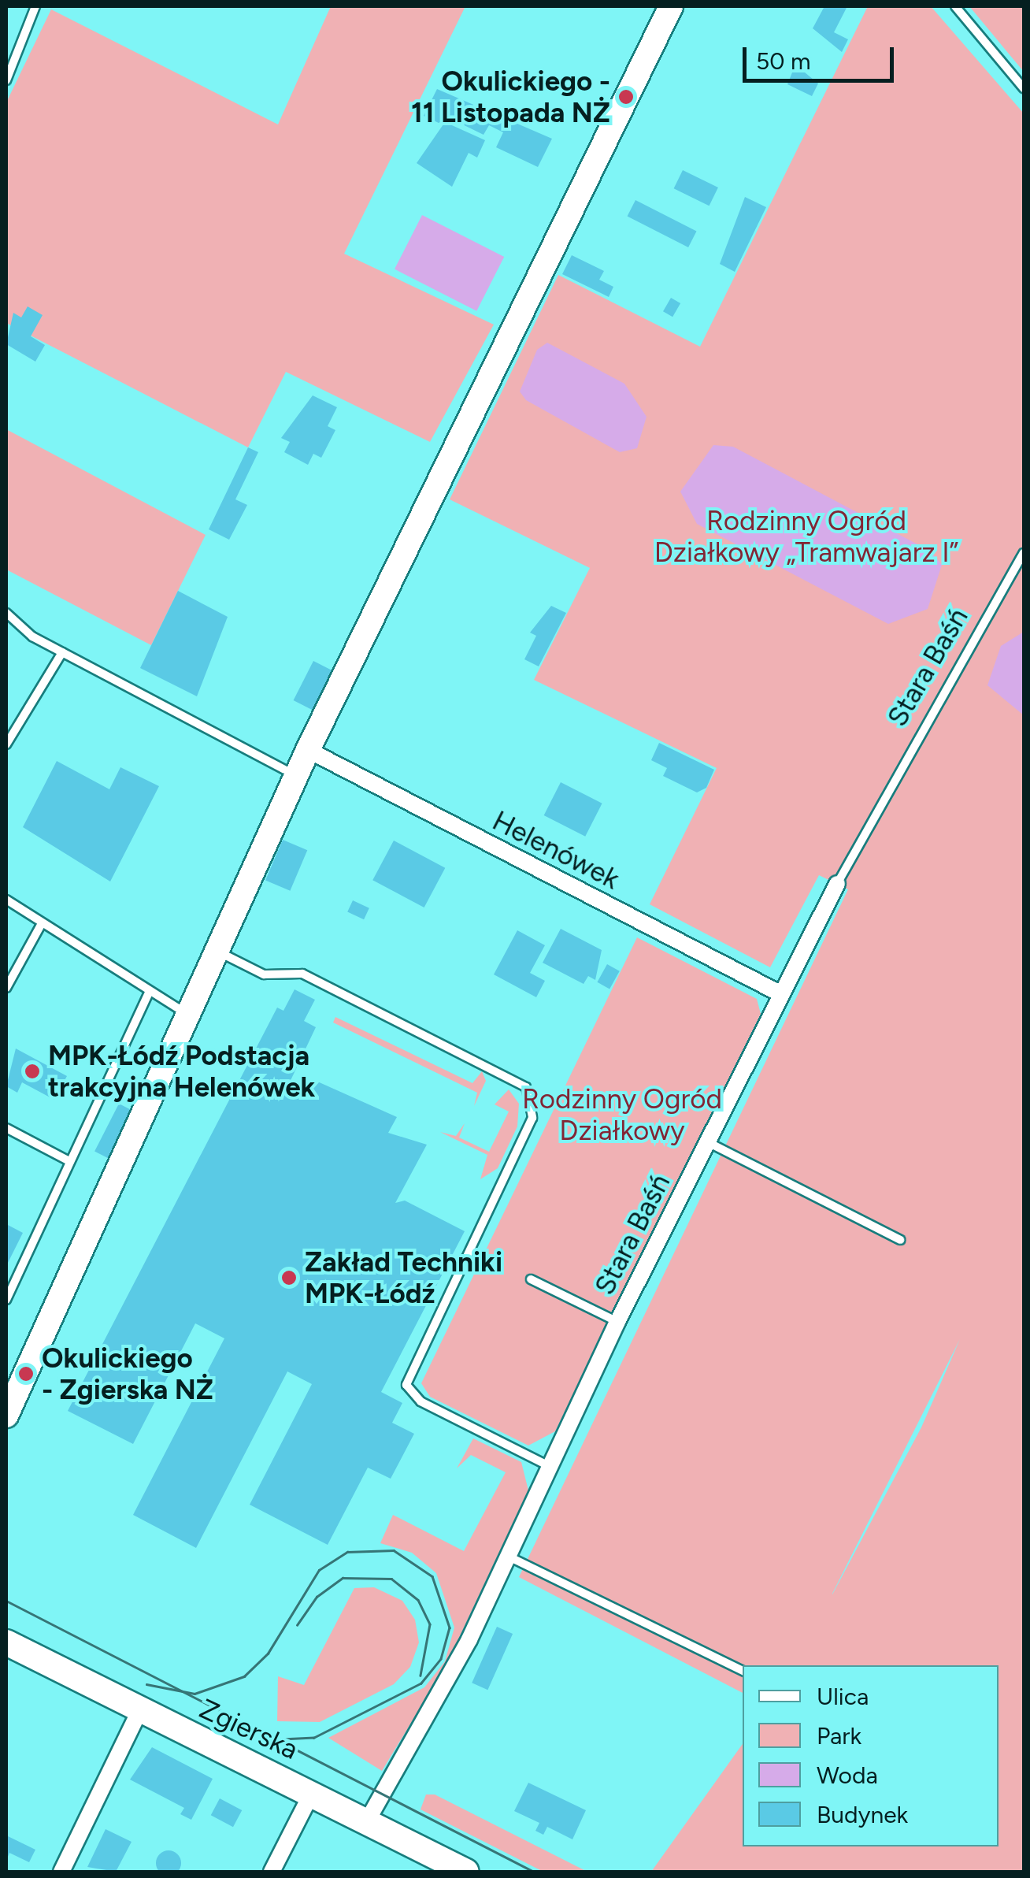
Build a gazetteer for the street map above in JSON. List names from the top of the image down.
{
  "streets": {
    "main road": ["Zgierska"],
    "street": ["Stara Baśń", "Helenówek"]
  },
  "crossings": [
    ["Stara Baśń", "Helenówek"],
    ["Stara Baśń", "Zgierska"]
  ],
  "parks": ["Rodzinny Ogród Działkowy „Tramwajarz I”", "Rodzinny Ogród Działkowy"],
  "places": [
    "Okulickiego - 11 Listopada NŻ",
    "MPK-Łódź Podstacja trakcyjna Helenówek",
    "Zakład Techniki MPK-Łódź",
    "Okulickiego - Zgierska NŻ"
  ],
  "legend": [
    "Ulica",
    "Park",
    "Woda",
    "Budynek"
  ],
  "scale_bar": "50 m"
}
